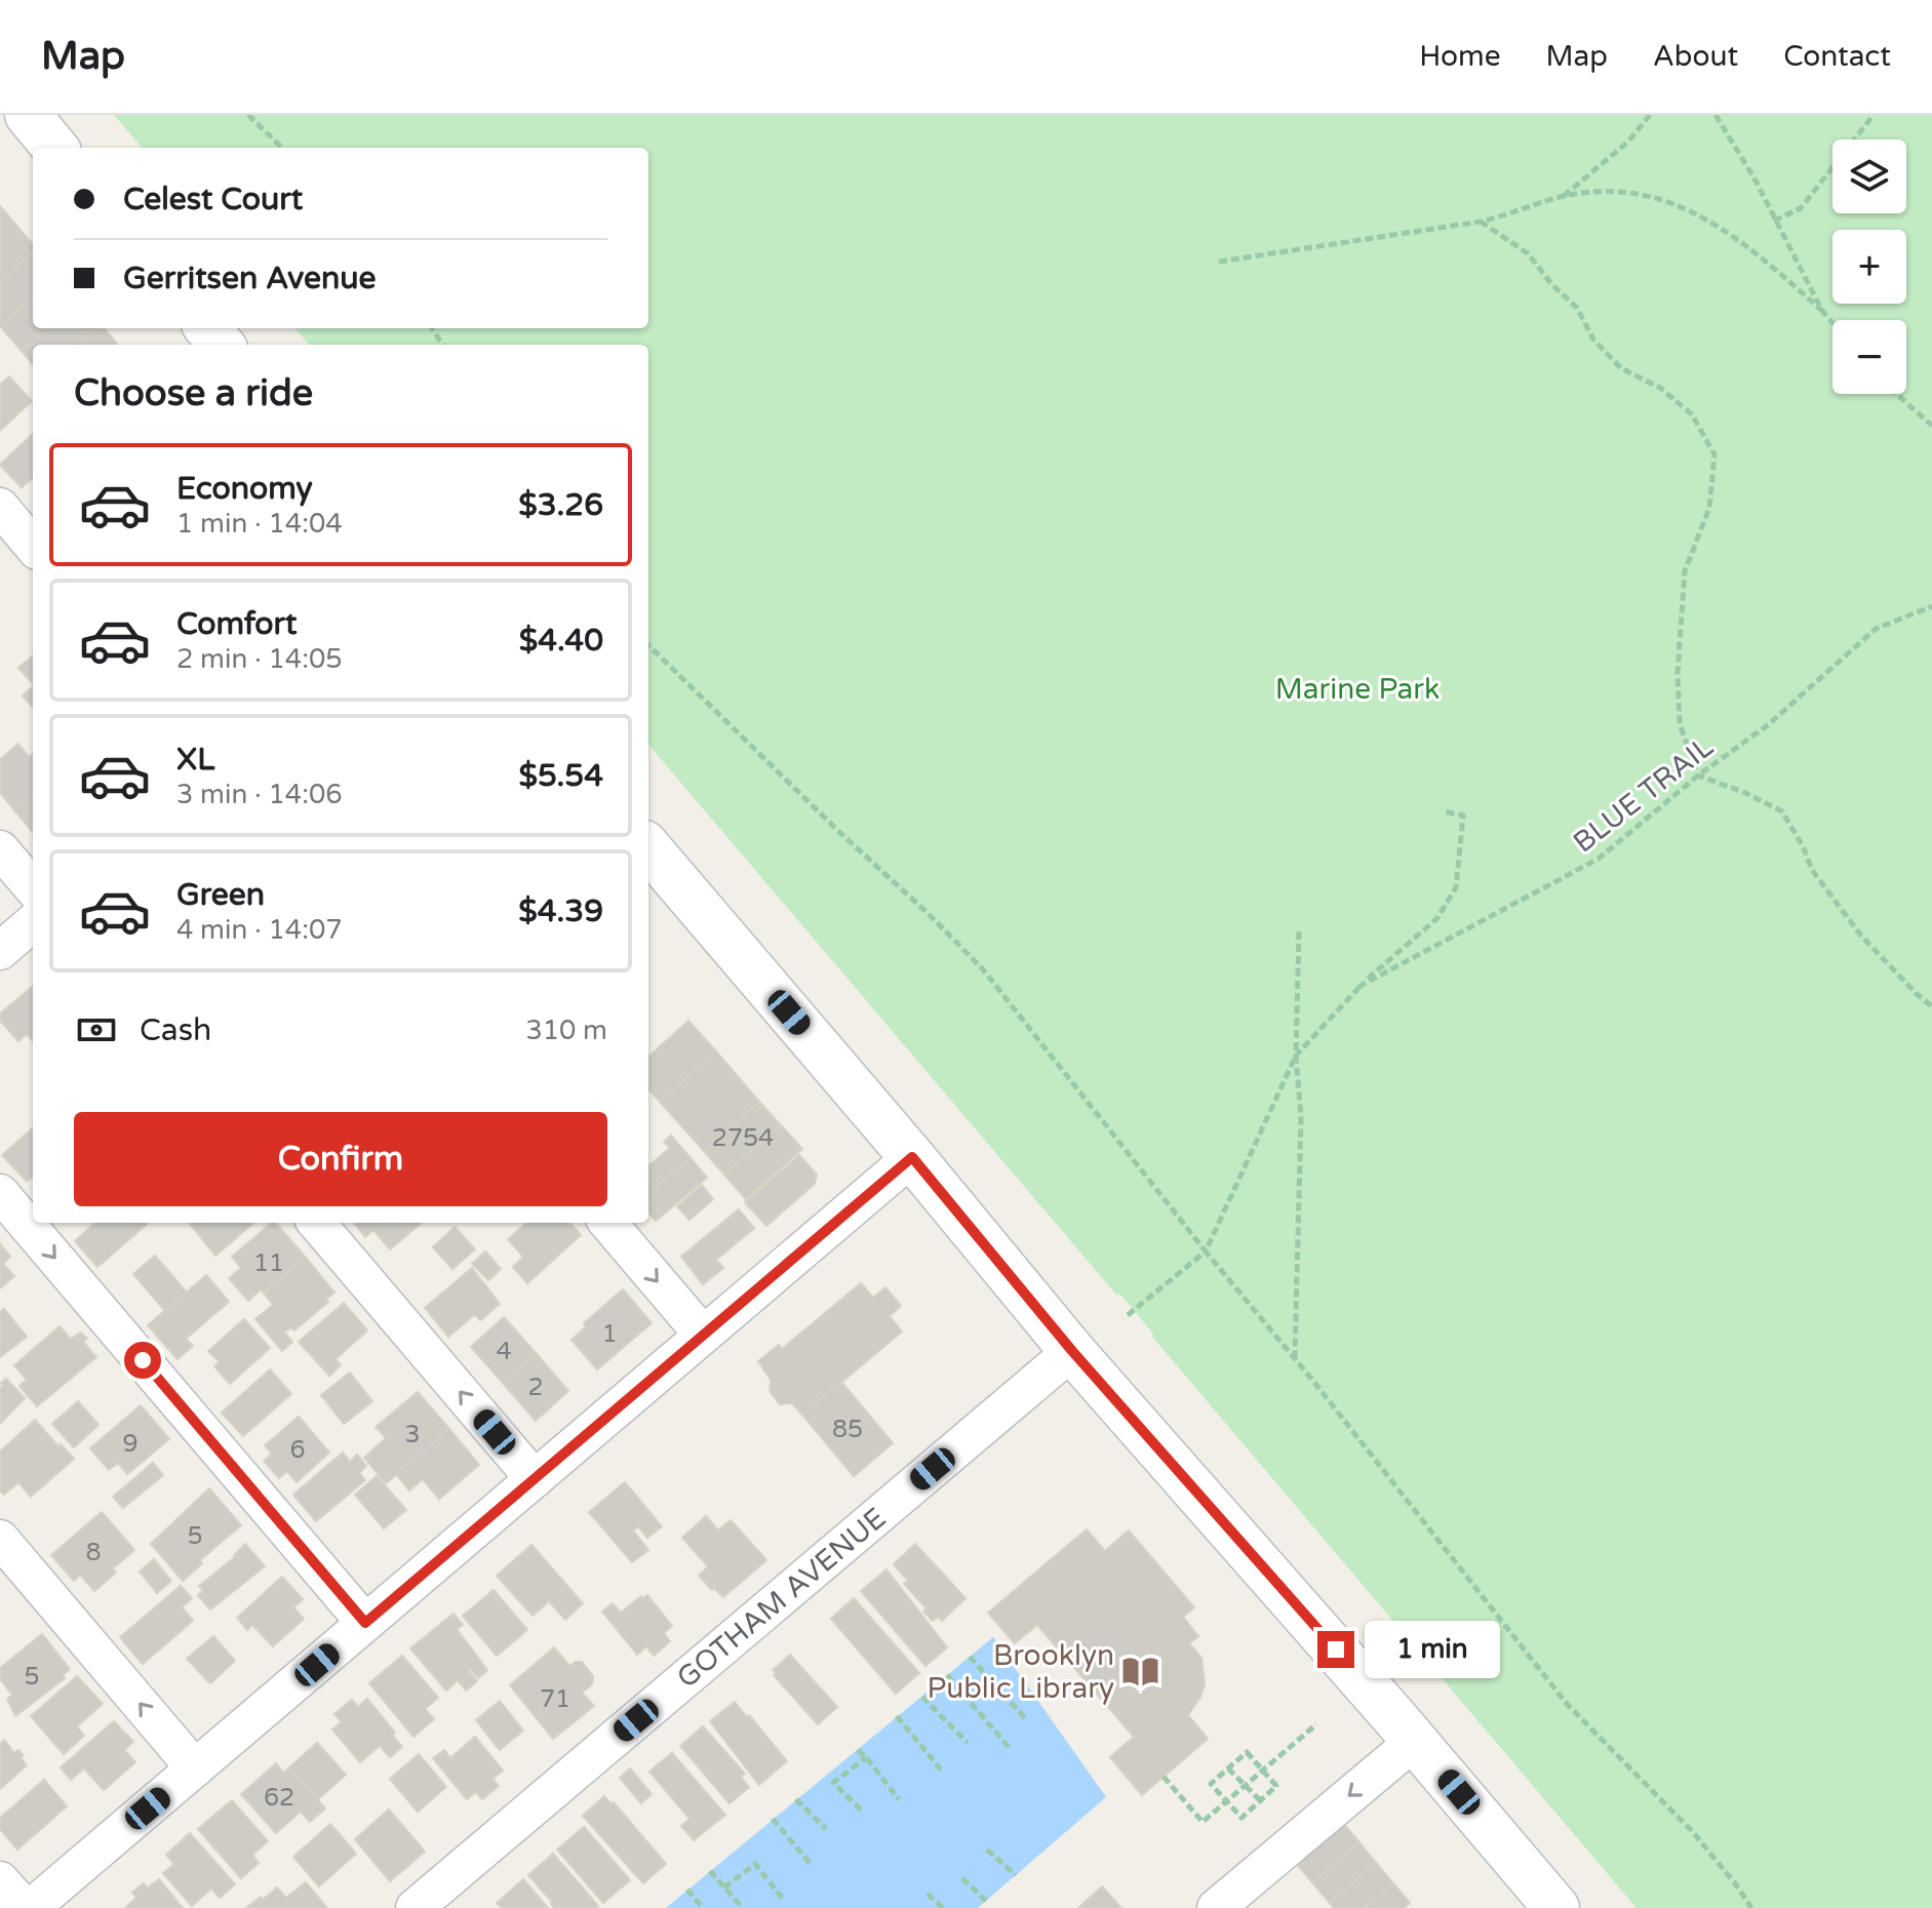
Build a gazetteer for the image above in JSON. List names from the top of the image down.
{
  "streets": {
    "street": ["GOTHAM AVENUE"],
    "path": ["BLUE TRAIL"]
  },
  "parks": ["Marine Park"],
  "places": {
    "library": ["Brooklyn Public Library"]
  },
  "house_numbers": [
    "2754",
    "11",
    "1",
    "4",
    "2",
    "85",
    "3",
    "9",
    "6",
    "5",
    "8",
    "5",
    "71",
    "62"
  ],
  "page": {
    "header": "Map",
    "nav": [
      "Home",
      "Map",
      "About",
      "Contact"
    ],
    "map_buttons": ["+", "−"],
    "banner": ["Celest Court", "Gerritsen Avenue"],
    "heading": "Choose a ride",
    "list": [
      {
        "name": "Economy",
        "note": "1 min · 14:04",
        "value": "$3.26"
      },
      {
        "name": "Comfort",
        "note": "2 min · 14:05",
        "value": "$4.40"
      },
      {
        "name": "XL",
        "note": "3 min · 14:06",
        "value": "$5.54"
      },
      {
        "name": "Green",
        "note": "4 min · 14:07",
        "value": "$4.39"
      }
    ],
    "pay": ["Cash", "310 m"],
    "buttons": "Confirm",
    "bubble": "1 min"
  }
}
